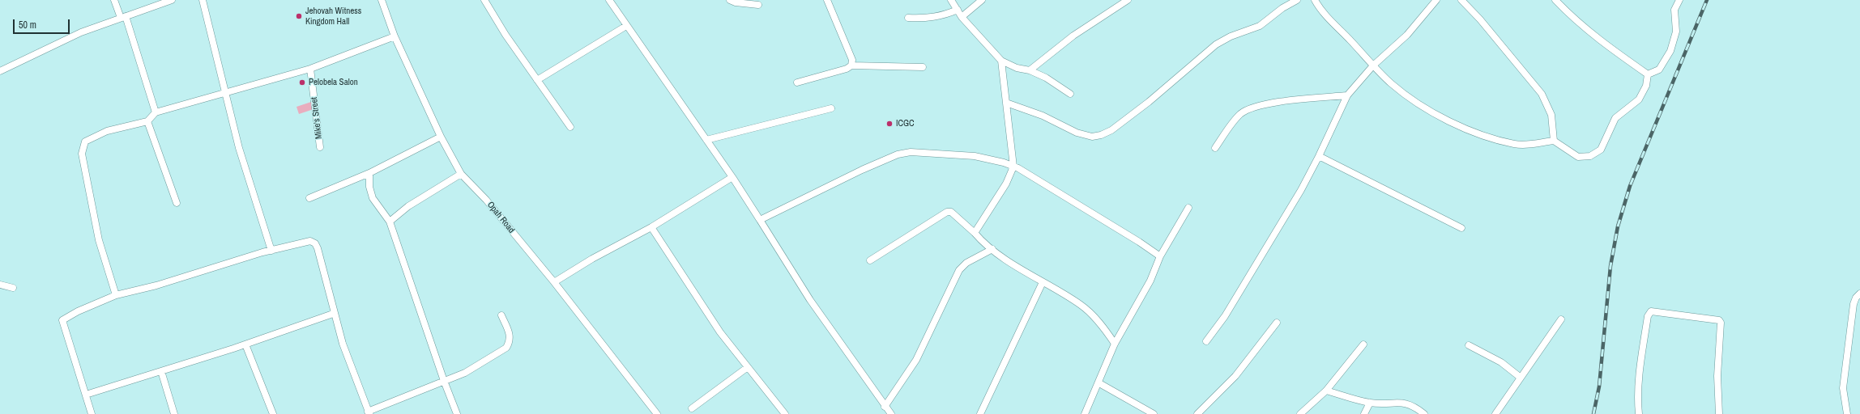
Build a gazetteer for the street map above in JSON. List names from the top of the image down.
{
  "streets": {
    "street": ["Mike's Street", "Opah Road"]
  },
  "places": ["Jehovah Witness Kingdom Hall", "Pelobela Salon", "ICGC"],
  "scale_bar": "50 m"
}
